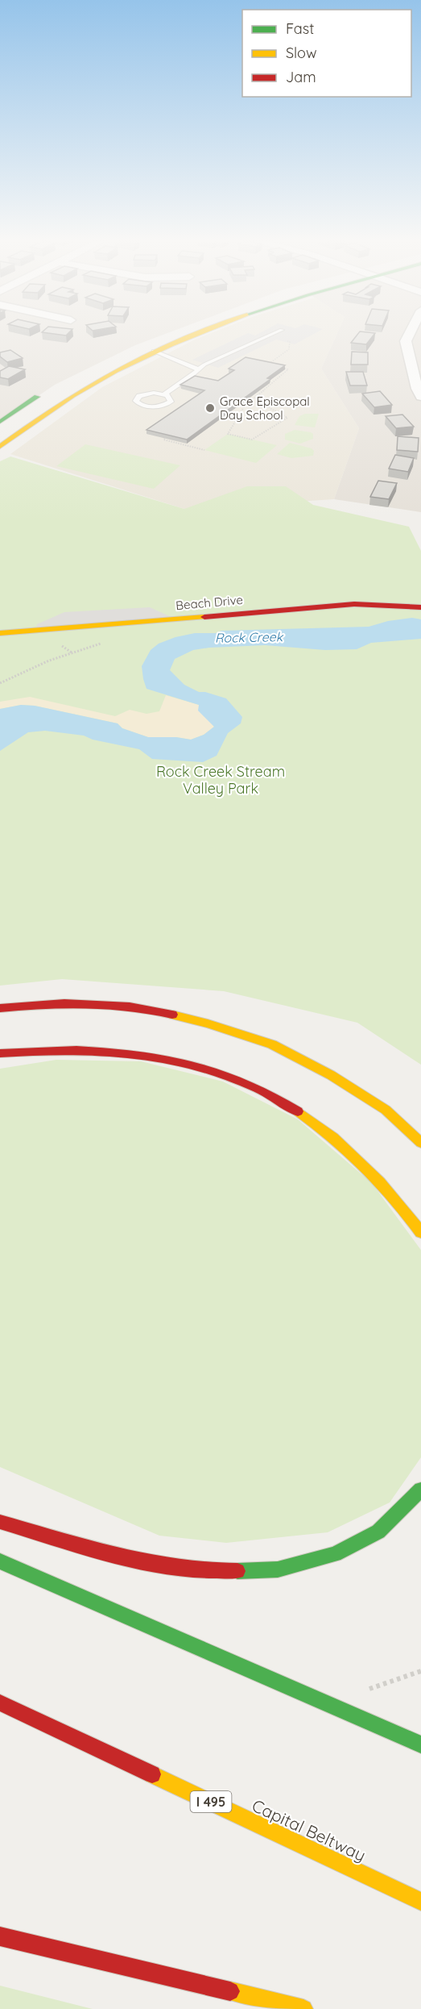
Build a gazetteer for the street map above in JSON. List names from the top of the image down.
{
  "streets": {
    "main road": ["Beach Drive", "I 495", "Capital Beltway"]
  },
  "water": ["Rock Creek"],
  "parks": ["Rock Creek Stream Valley Park"],
  "places": ["Grace Episcopal Day School"],
  "legend": ["Fast", "Slow", "Jam"]
}
